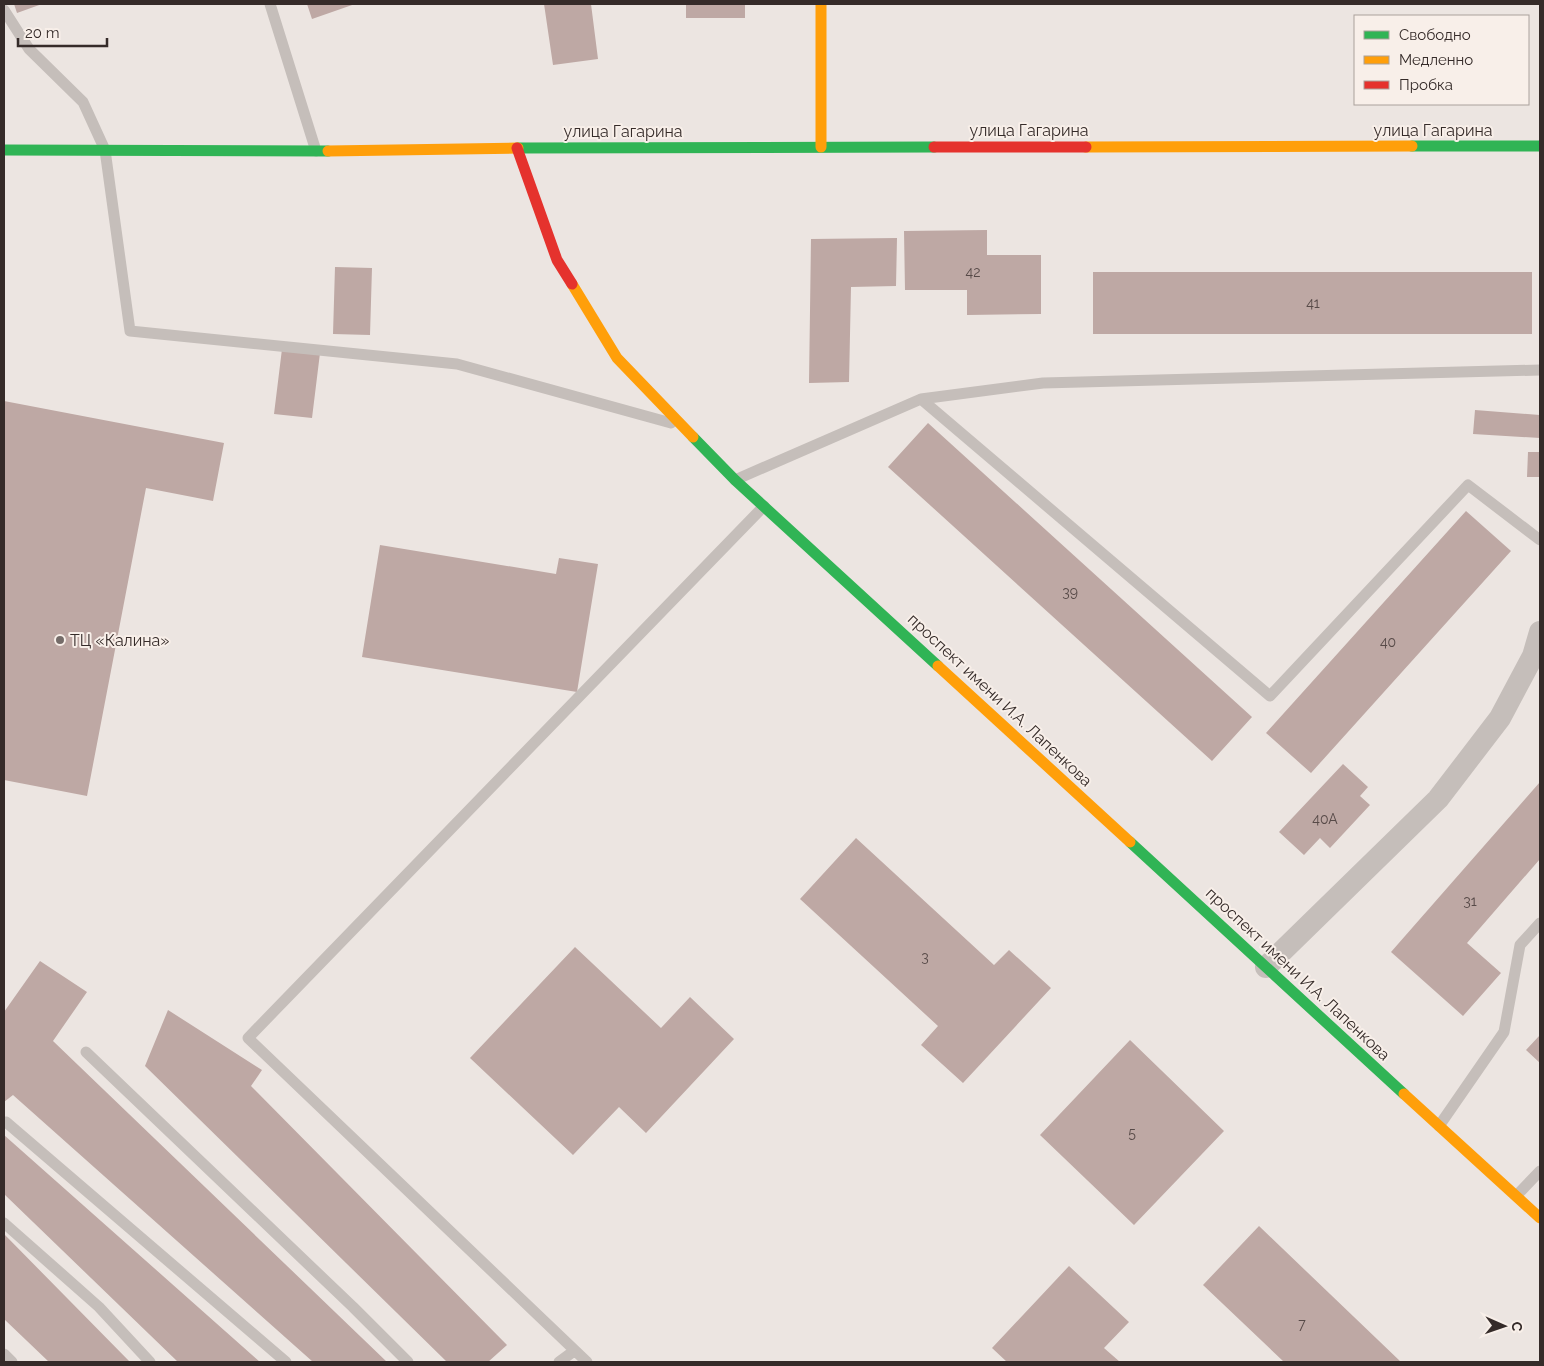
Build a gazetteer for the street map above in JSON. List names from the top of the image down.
{
  "streets": {
    "main road": ["улица Гагарина", "проспект имени И.А. Лапенкова"]
  },
  "crossings": [
    ["улица Гагарина", "проспект имени И.А. Лапенкова"]
  ],
  "places": ["ТЦ «Калина»"],
  "house_numbers": [
    "42",
    "41",
    "39",
    "40",
    "40А",
    "31",
    "3",
    "5",
    "7"
  ],
  "legend": ["Свободно", "Медленно", "Пробка"],
  "scale_bar": "20 m",
  "north": "right"
}
